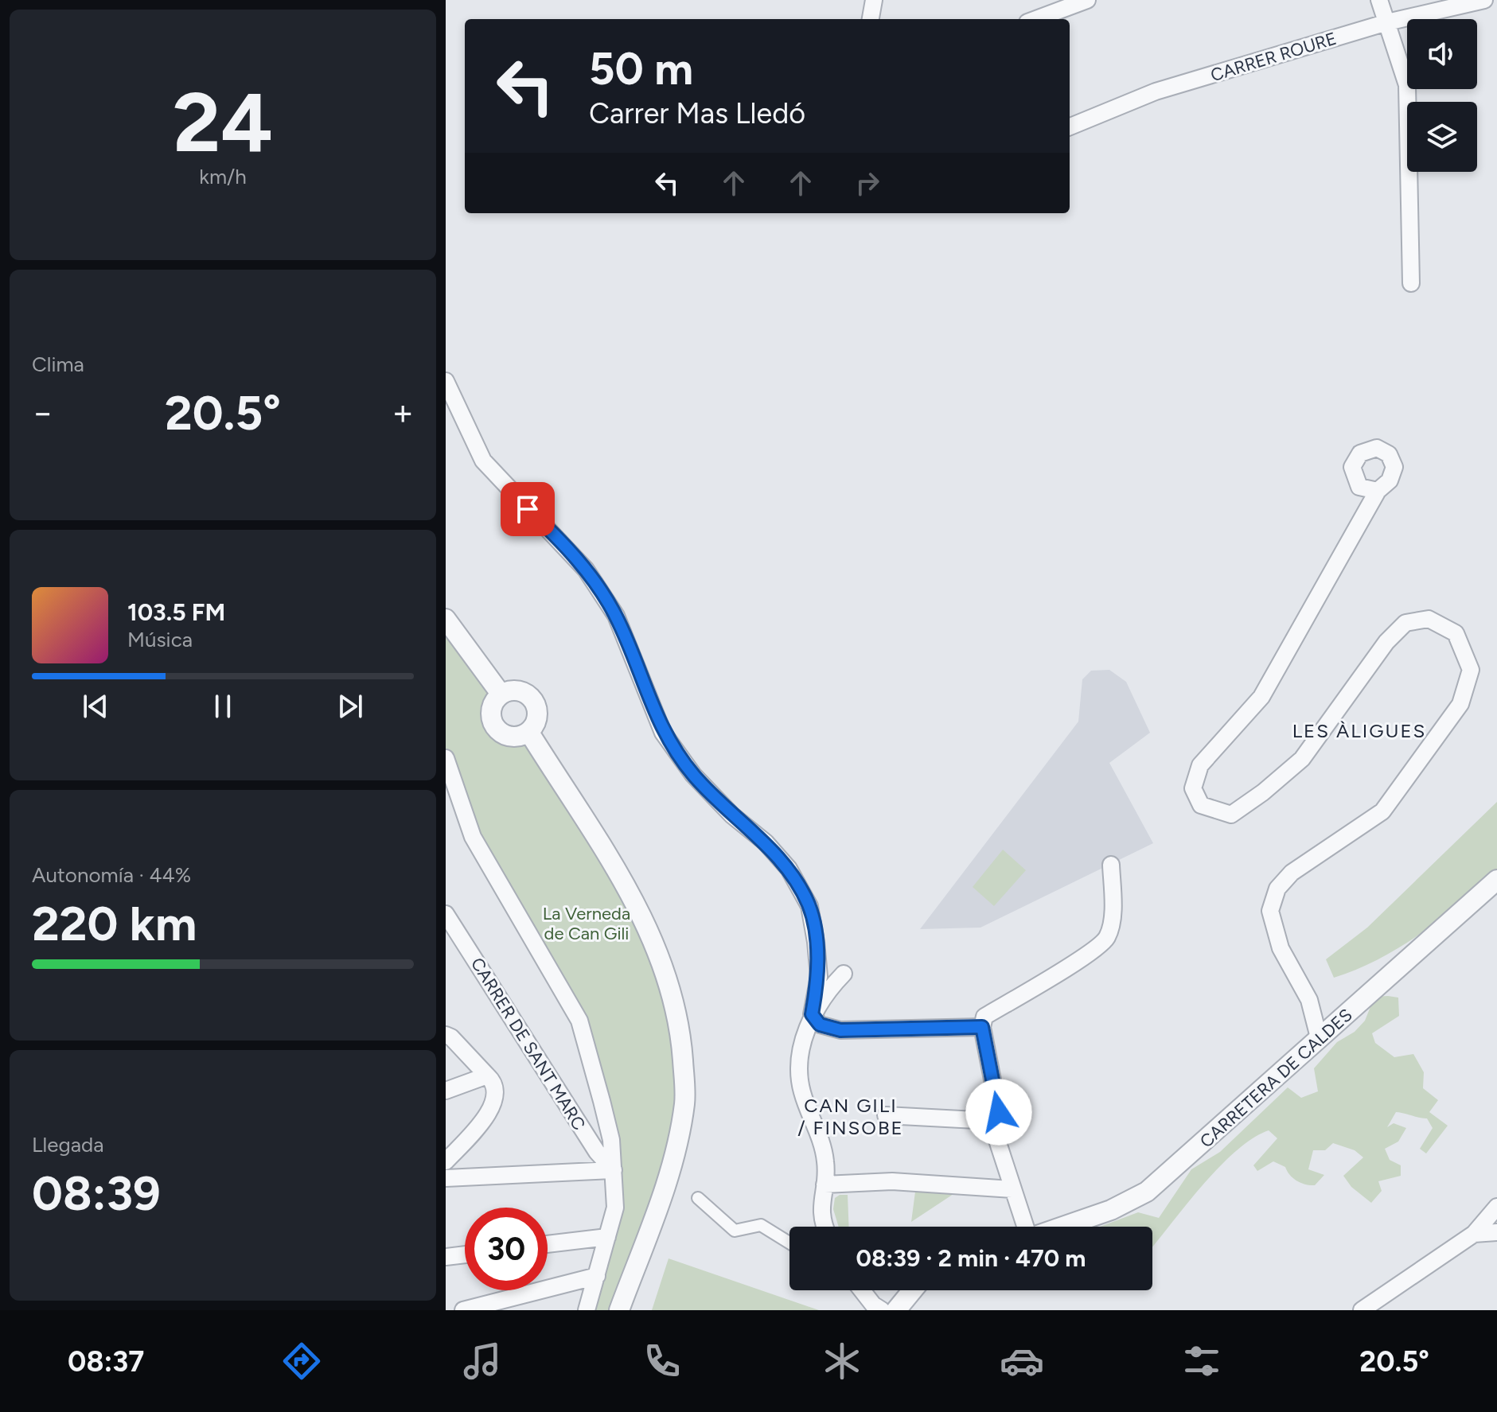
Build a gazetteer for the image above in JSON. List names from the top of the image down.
{
  "streets": {
    "street": ["CARRER ROURE", "CARRER DE SANT MARC", "CARRETERA DE CALDES"]
  },
  "districts": ["LES ÀLIGUES", "CAN GILI / FINSOBE"],
  "parks": ["La Verneda de Can Gili"],
  "page": {
    "tile": [
      ["24", "km/h"],
      "Clima",
      ["Autonomía · 44%", "220 km"],
      ["Llegada", "08:39"]
    ],
    "turn": ["50 m", "Carrer Mas Lledó"],
    "heat": ["−", "20.5°", "+"],
    "song": ["103.5 FM", "Música"],
    "limit": "30",
    "trip": "08:39 · 2 min · 470 m",
    "tabs": ["08:37", "20.5°"]
  }
}
